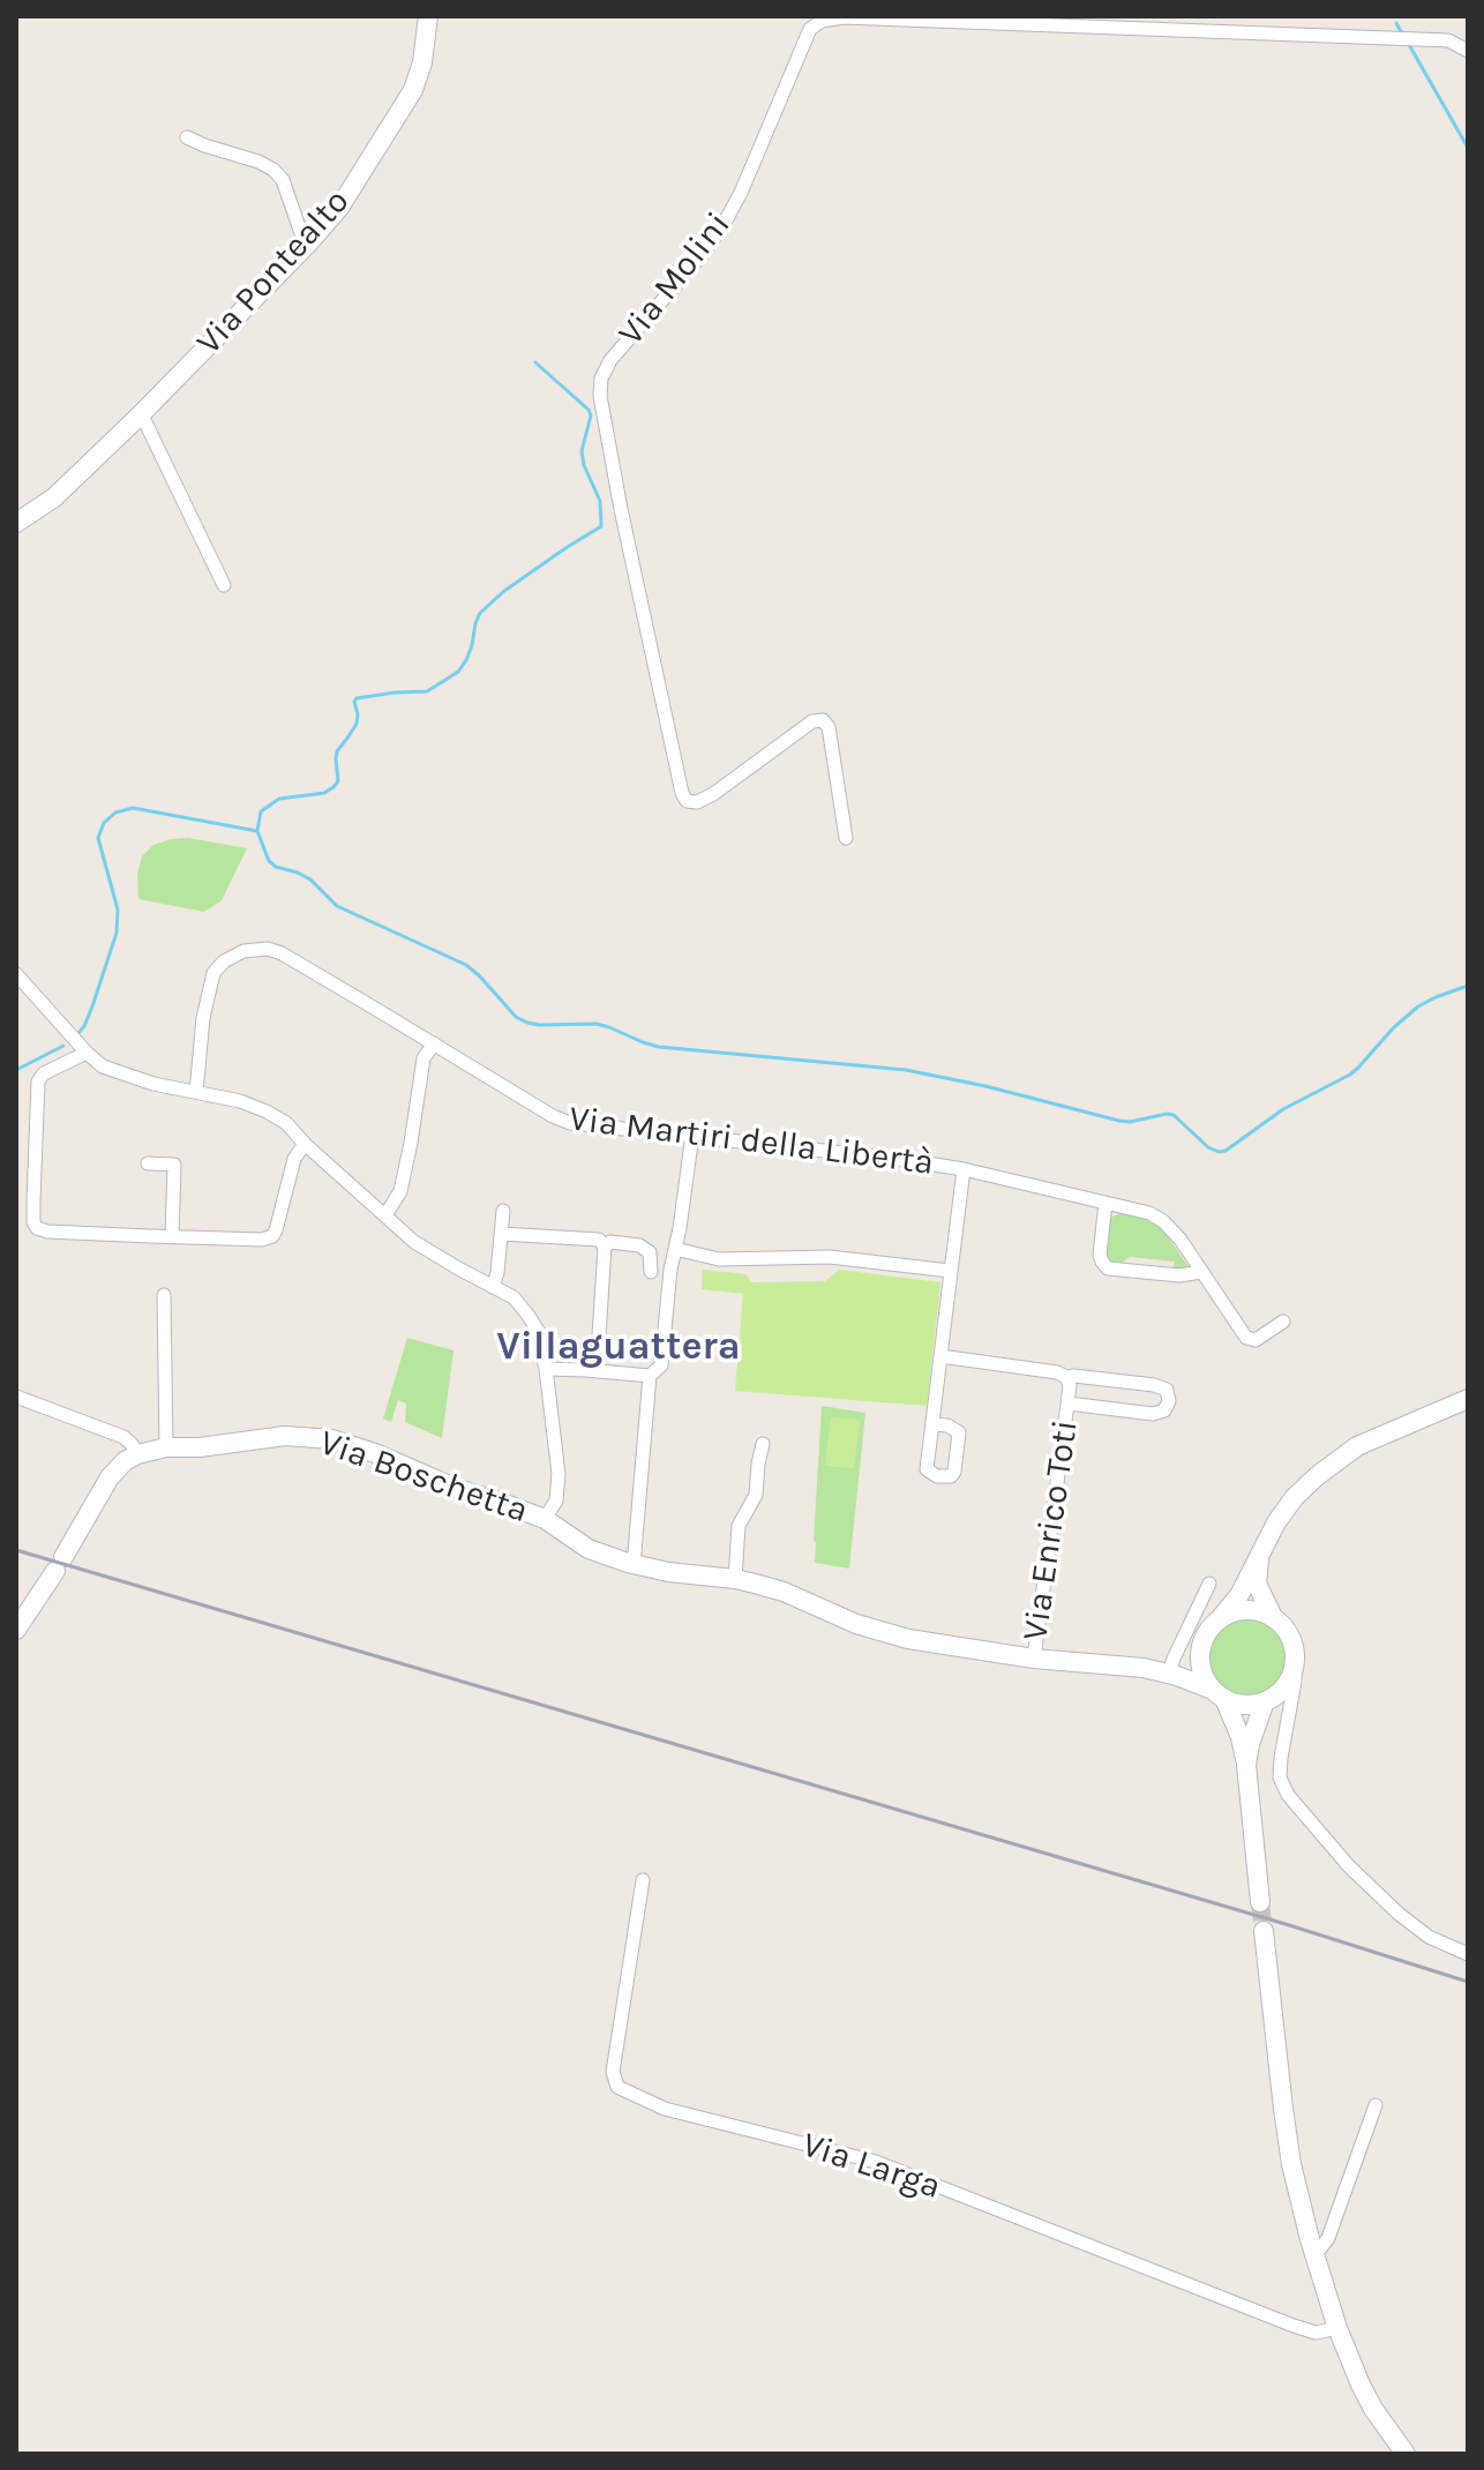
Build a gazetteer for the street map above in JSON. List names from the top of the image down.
{
  "streets": {
    "street": [
      "Via Pontealto",
      "Via Molini",
      "Via Martiri della Libertà",
      "Via Boschetta",
      "Via Enrico Toti",
      "Via Larga"
    ]
  },
  "crossings": [
    ["Via Boschetta", "Via Enrico Toti"]
  ],
  "districts": ["Villaguattera"]
}
